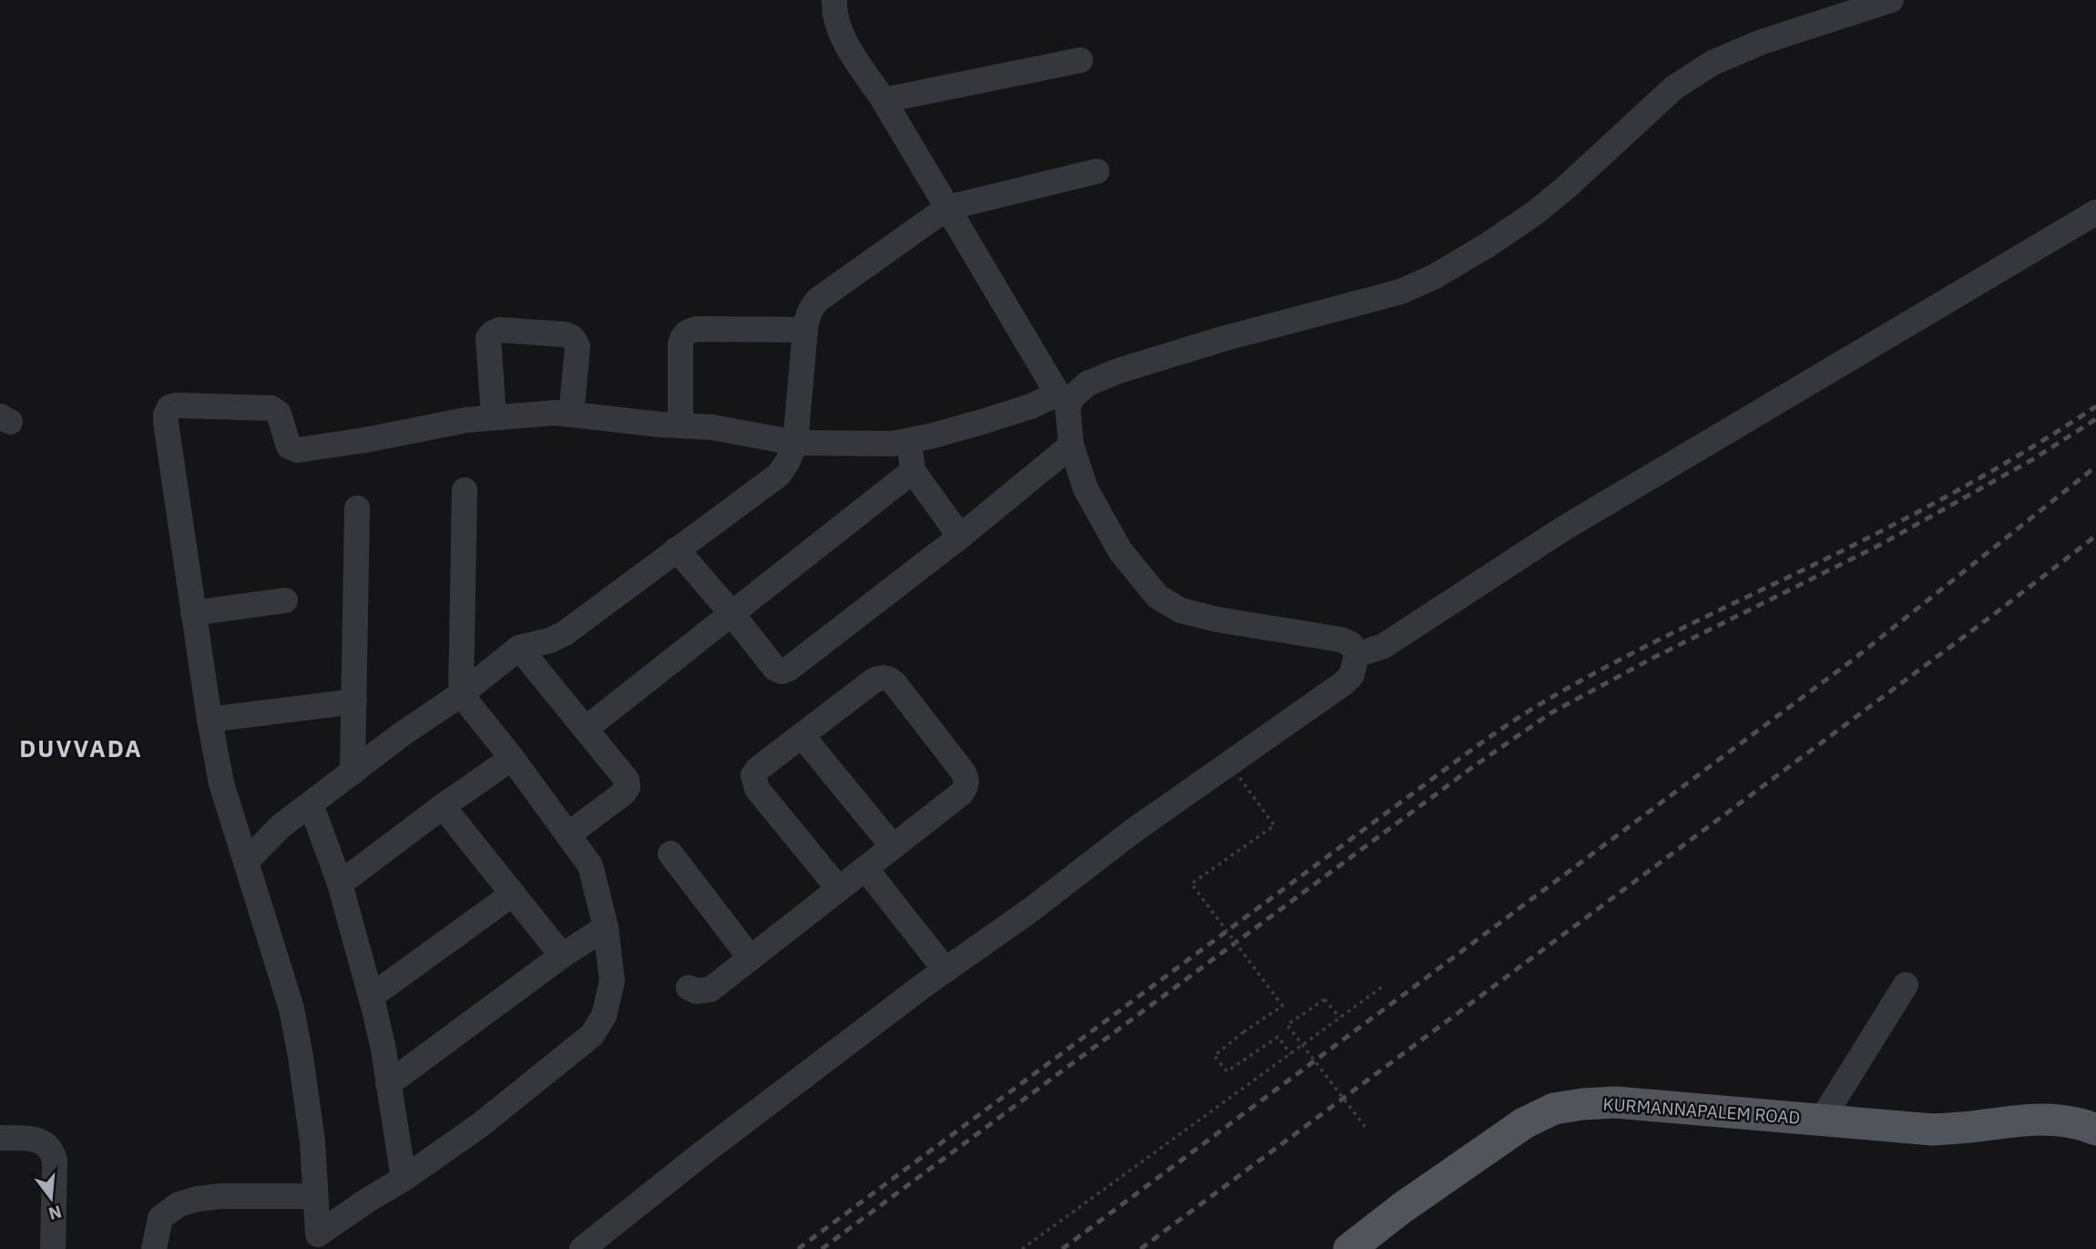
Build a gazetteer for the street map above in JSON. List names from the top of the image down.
{
  "streets": {
    "main road": ["KURMANNAPALEM ROAD"]
  },
  "districts": ["DUVVADA"],
  "north": "bottom"
}
